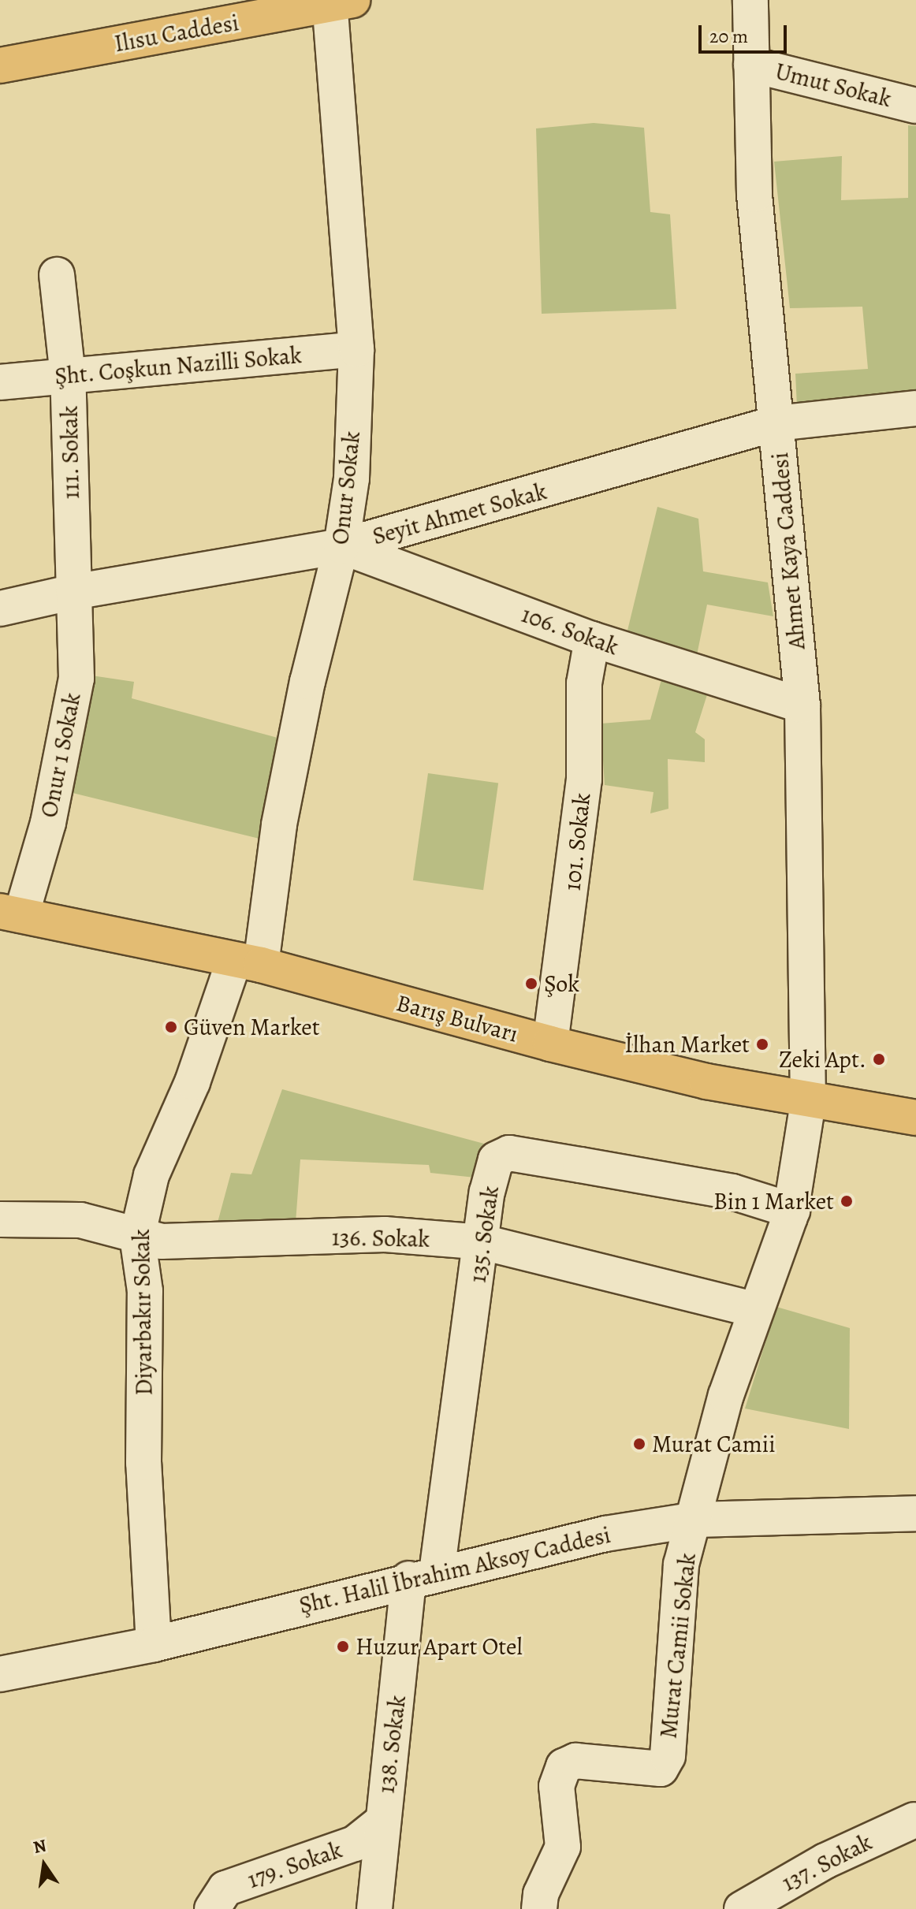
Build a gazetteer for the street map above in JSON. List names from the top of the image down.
{
  "streets": {
    "main road": ["Ilısu Caddesi", "Barış Bulvarı"],
    "street": [
      "Umut Sokak",
      "Şht. Coşkun Nazilli Sokak",
      "111. Sokak",
      "Onur Sokak",
      "Seyit Ahmet Sokak",
      "Ahmet Kaya Caddesi",
      "106. Sokak",
      "Onur 1 Sokak",
      "101. Sokak",
      "135. Sokak",
      "136. Sokak",
      "Diyarbakır Sokak",
      "Şht. Halil İbrahim Aksoy Caddesi",
      "Murat Camii Sokak",
      "138. Sokak",
      "137. Sokak",
      "179. Sokak"
    ]
  },
  "crossings": [
    ["Ilısu Caddesi", "Onur Sokak"],
    ["Umut Sokak", "Ahmet Kaya Caddesi"],
    ["Şht. Coşkun Nazilli Sokak", "111. Sokak"],
    ["Şht. Coşkun Nazilli Sokak", "Onur Sokak"],
    ["111. Sokak", "Seyit Ahmet Sokak"],
    ["111. Sokak", "Onur 1 Sokak"],
    ["Onur Sokak", "Seyit Ahmet Sokak"],
    ["Onur Sokak", "106. Sokak"],
    ["Onur Sokak", "Barış Bulvarı"],
    ["Onur Sokak", "Diyarbakır Sokak"],
    ["Seyit Ahmet Sokak", "Ahmet Kaya Caddesi"],
    ["Seyit Ahmet Sokak", "106. Sokak"],
    ["Seyit Ahmet Sokak", "Onur 1 Sokak"],
    ["Ahmet Kaya Caddesi", "106. Sokak"],
    ["Ahmet Kaya Caddesi", "Barış Bulvarı"],
    ["Ahmet Kaya Caddesi", "Murat Camii Sokak"],
    ["106. Sokak", "101. Sokak"],
    ["Onur 1 Sokak", "Barış Bulvarı"],
    ["101. Sokak", "Barış Bulvarı"],
    ["Barış Bulvarı", "Diyarbakır Sokak"],
    ["Barış Bulvarı", "Murat Camii Sokak"],
    ["135. Sokak", "136. Sokak"],
    ["135. Sokak", "Şht. Halil İbrahim Aksoy Caddesi"],
    ["135. Sokak", "Murat Camii Sokak"],
    ["135. Sokak", "138. Sokak"],
    ["136. Sokak", "Diyarbakır Sokak"],
    ["136. Sokak", "Murat Camii Sokak"],
    ["Diyarbakır Sokak", "Şht. Halil İbrahim Aksoy Caddesi"],
    ["Şht. Halil İbrahim Aksoy Caddesi", "Murat Camii Sokak"],
    ["Şht. Halil İbrahim Aksoy Caddesi", "138. Sokak"],
    ["138. Sokak", "179. Sokak"]
  ],
  "places": [
    "Şok",
    "Güven Market",
    "İlhan Market",
    "Zeki Apt.",
    "Bin 1 Market",
    "Murat Camii",
    "Huzur Apart Otel"
  ],
  "scale_bar": "20 m",
  "north": "top"
}
